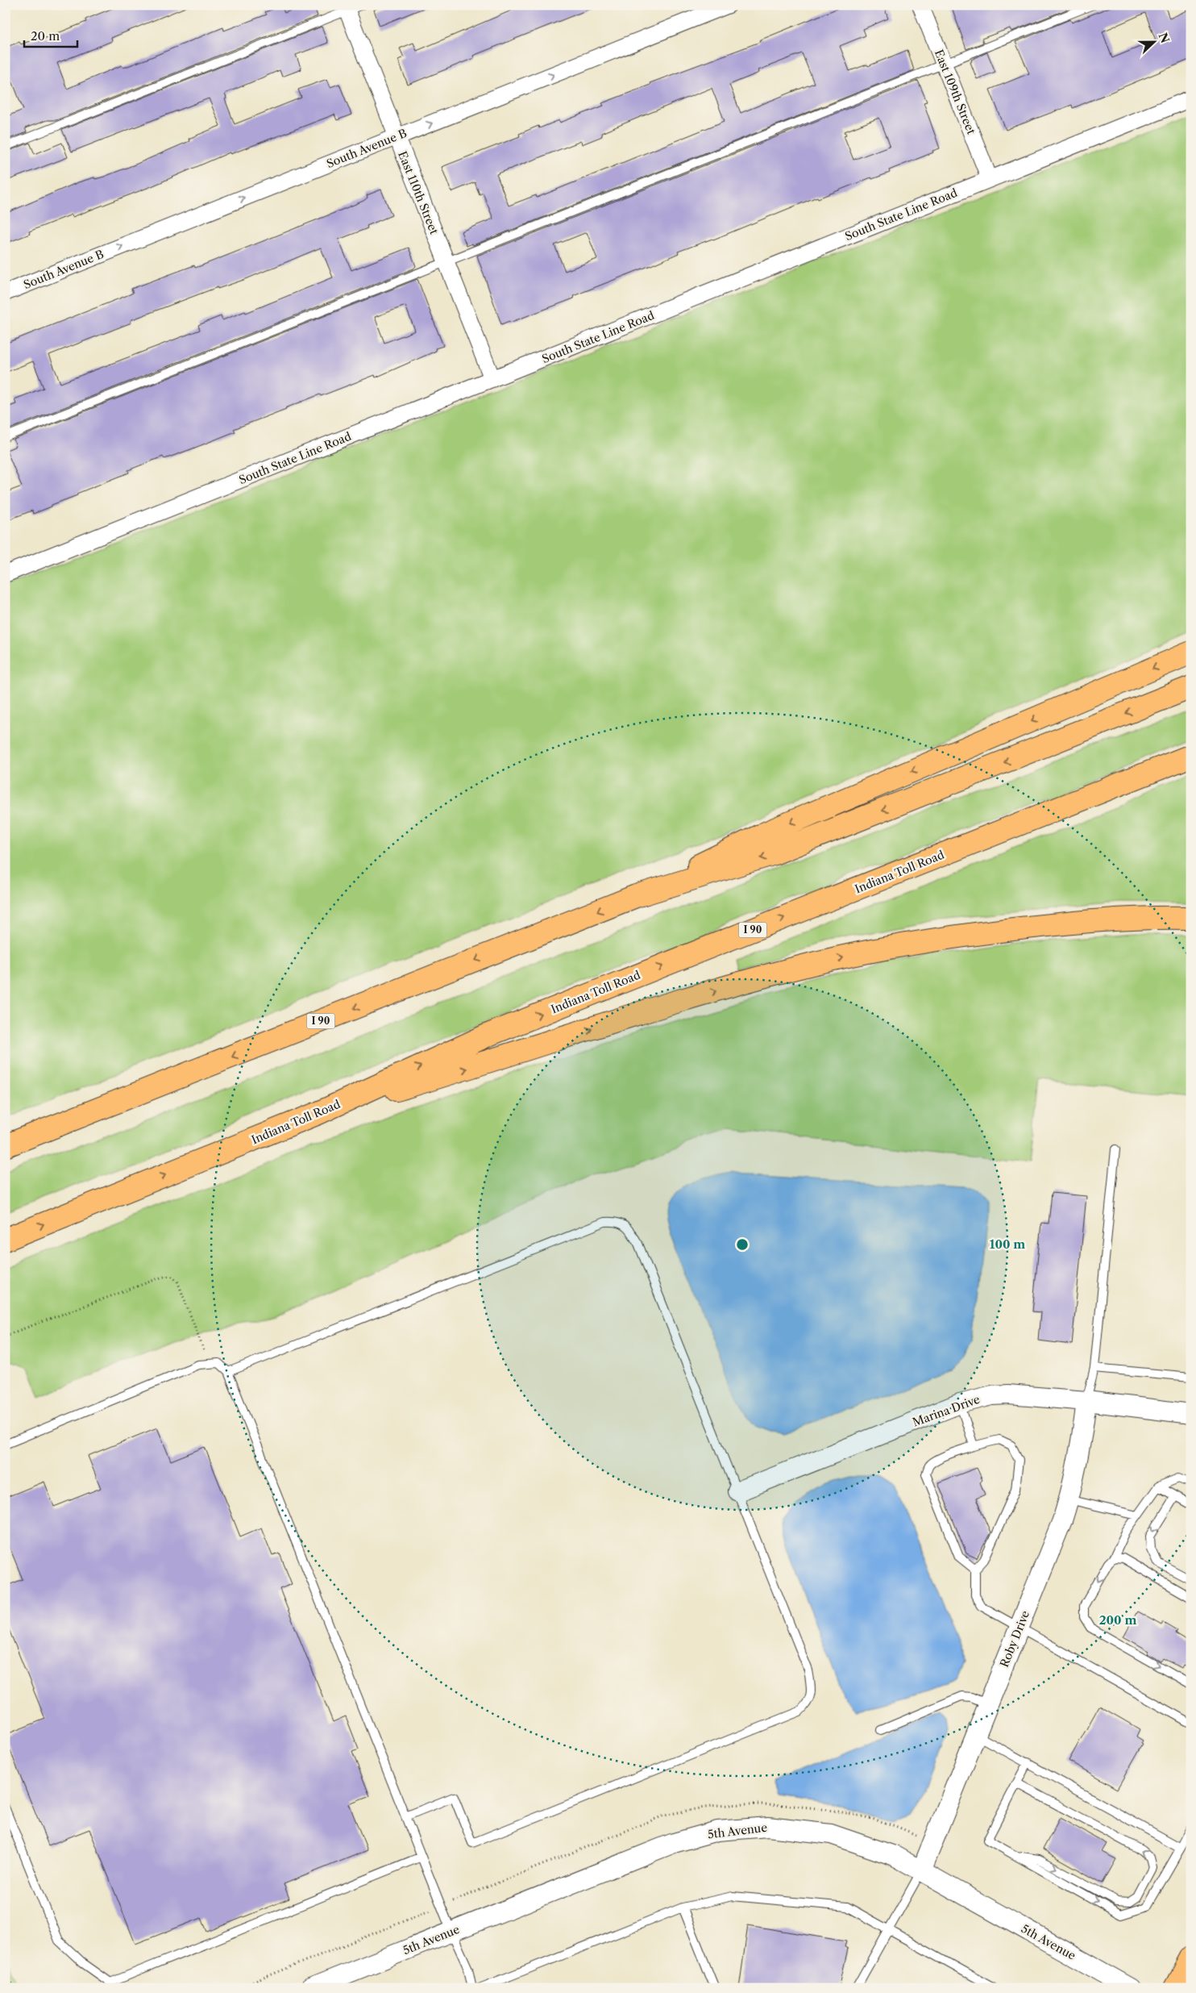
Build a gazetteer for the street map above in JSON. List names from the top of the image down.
{
  "streets": {
    "main road": ["Indiana Toll Road", "I 90"],
    "street": [
      "East 109th Street",
      "South Avenue B",
      "East 110th Street",
      "South State Line Road",
      "Marina Drive",
      "Roby Drive",
      "5th Avenue"
    ]
  },
  "crossings": [
    ["East 109th Street", "South State Line Road"],
    ["South Avenue B", "East 110th Street"],
    ["East 110th Street", "South State Line Road"],
    ["Marina Drive", "Roby Drive"],
    ["Roby Drive", "5th Avenue"]
  ],
  "one_way": ["South Avenue B"],
  "scale_bar": "20 m",
  "north": "right",
  "rings": ["100 m", "200 m"]
}
